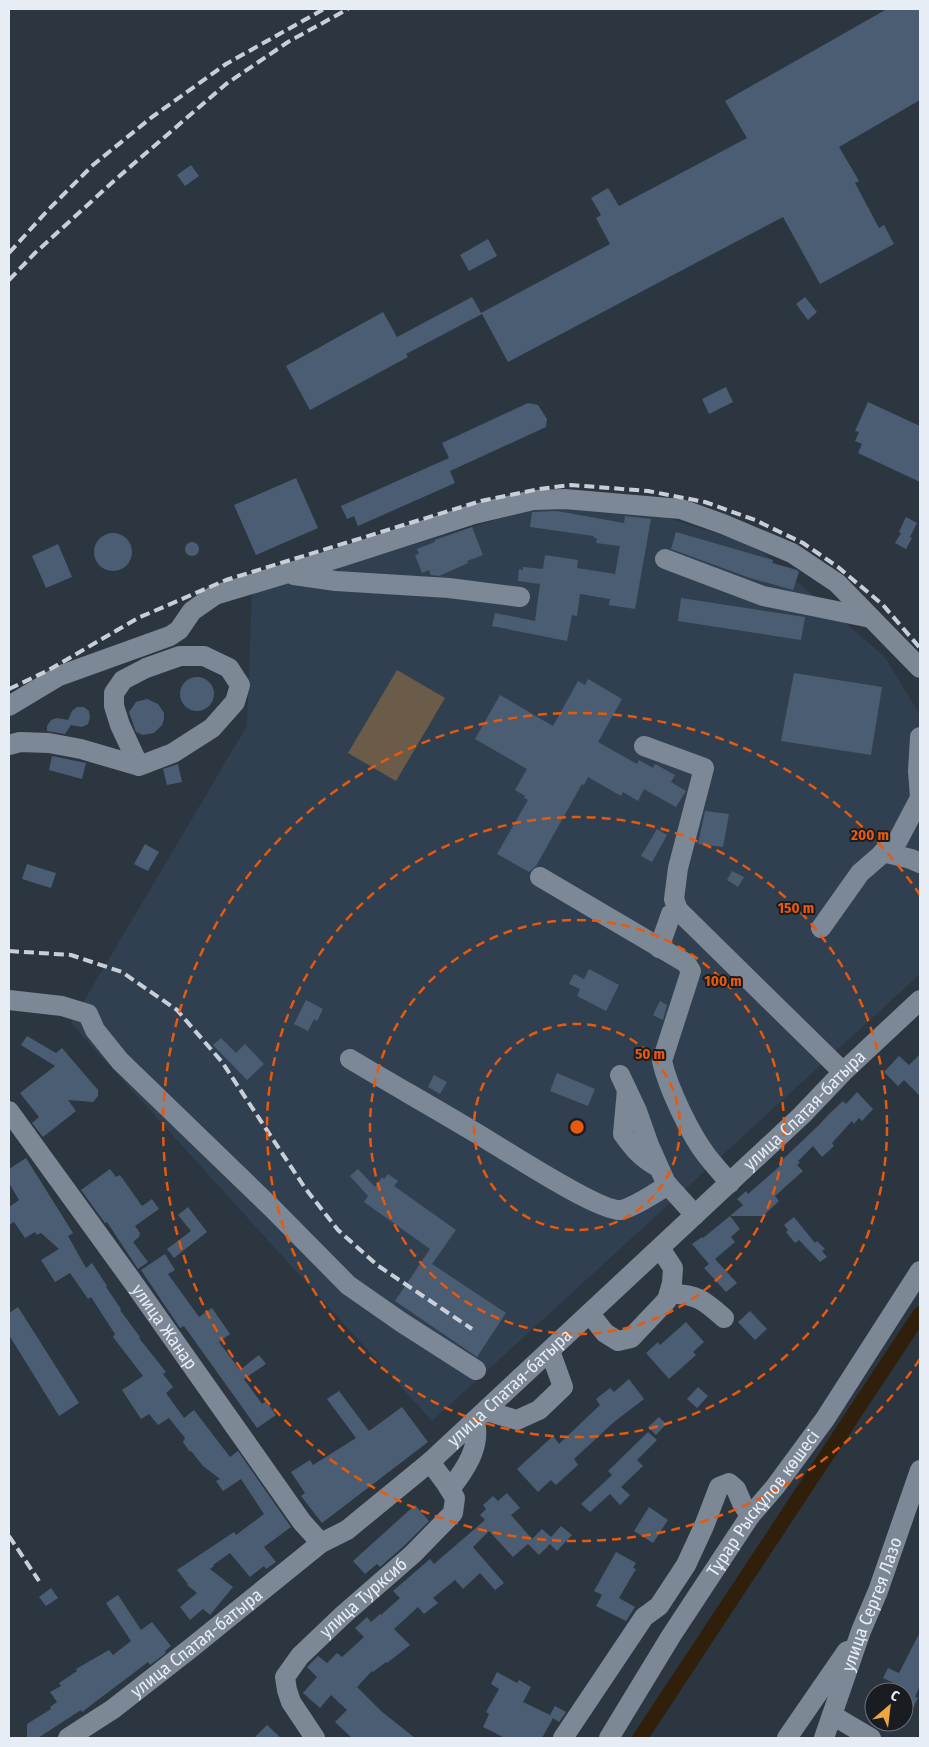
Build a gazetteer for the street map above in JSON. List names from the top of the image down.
{
  "streets": {
    "street": [
      "улица Спатая-батыра",
      "улица Жанар",
      "Тұрар Рысқұлов көшесі",
      "улица Турксиб",
      "улица Сергея Лазо"
    ]
  },
  "crossings": [
    ["улица Спатая-батыра", "улица Жанар"]
  ],
  "north": "top right",
  "rings": [
    "200 m",
    "150 m",
    "100 m",
    "50 m"
  ]
}
